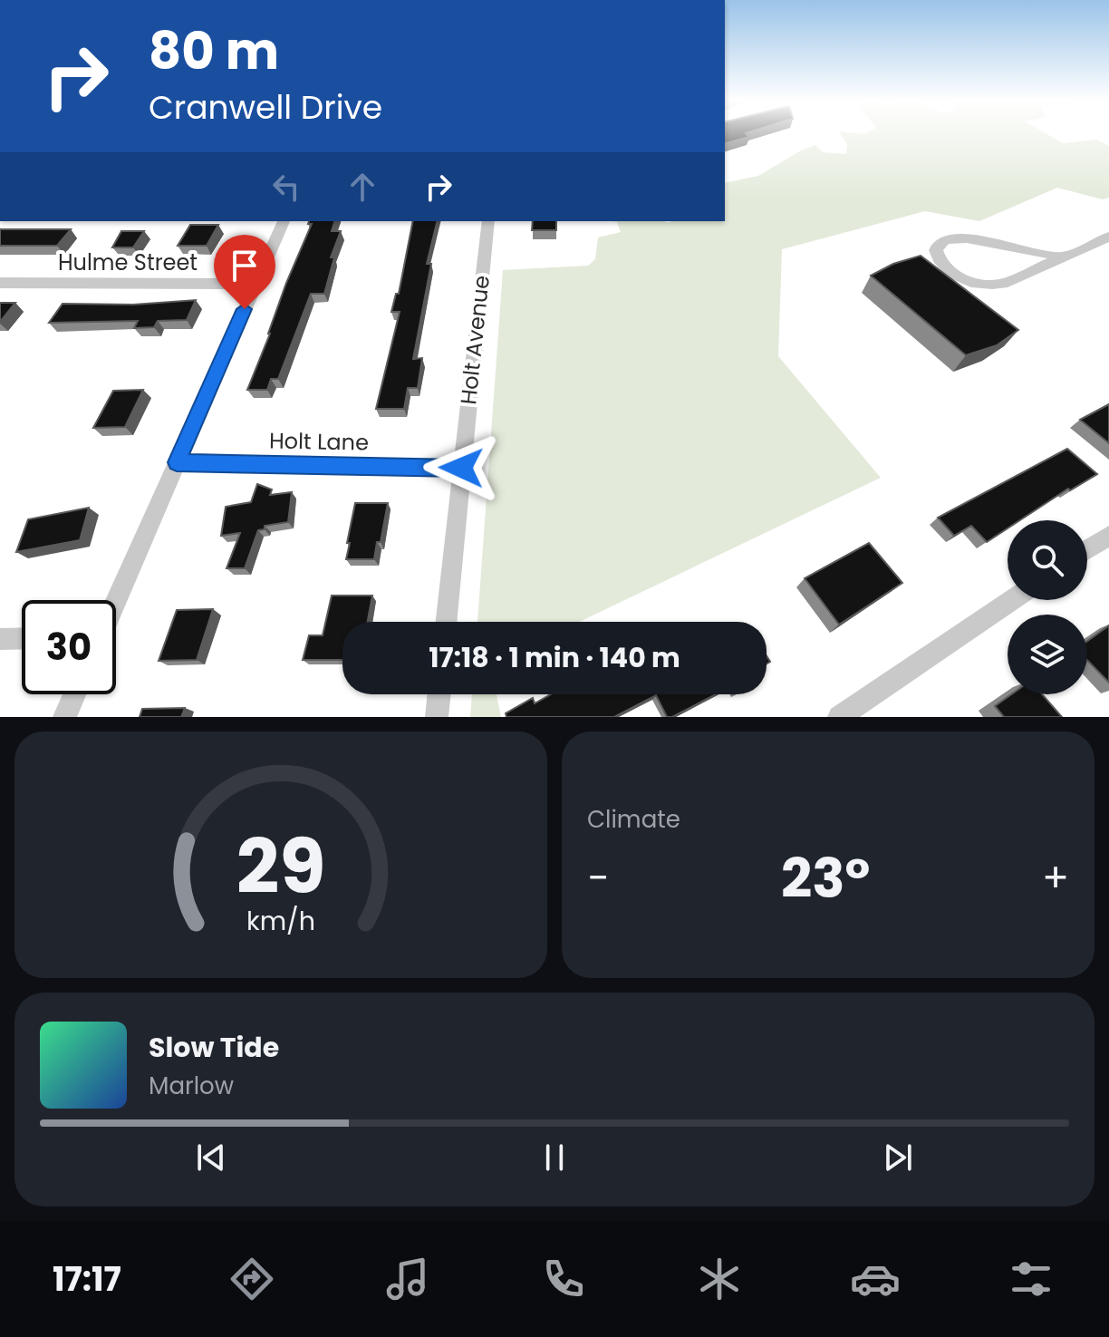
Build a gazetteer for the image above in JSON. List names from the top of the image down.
{
  "streets": {
    "street": ["Hulme Street", "Holt Avenue", "Holt Lane"]
  },
  "crossings": [
    ["Holt Avenue", "Holt Lane"]
  ],
  "page": {
    "turn": ["80 m", "Cranwell Drive"],
    "limit": "30",
    "trip": "17:18 · 1 min · 140 m",
    "tile": "Climate",
    "heat": ["−", "23°", "+"],
    "song": ["Slow Tide", "Marlow"],
    "tabs": "17:17",
    "gauge": ["29", "km/h"]
  }
}
